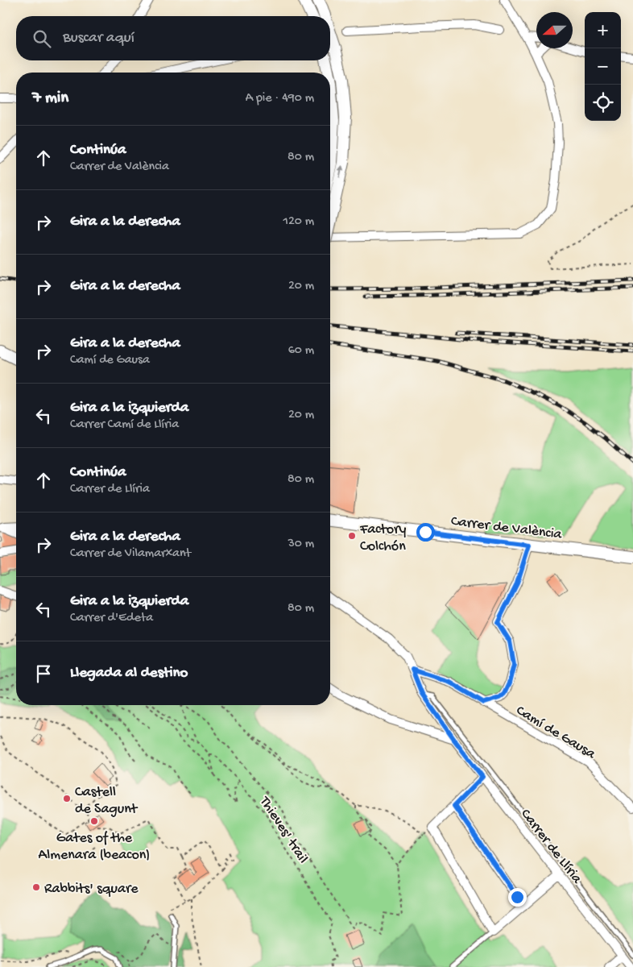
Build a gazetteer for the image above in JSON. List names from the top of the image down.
{
  "streets": {
    "street": ["Carrer de València", "Camí de Gausa", "Carrer de Llíria"],
    "path": ["Thieves' trail"]
  },
  "crossings": [
    ["Camí de Gausa", "Carrer de Llíria"]
  ],
  "places": [
    "Factory Colchón",
    "Castell de Sagunt",
    "Gates of the Almenara (beacon)",
    "Rabbits' square"
  ],
  "north": "left",
  "page": {
    "map_buttons": ["+", "−"],
    "search": "Buscar aquí",
    "heading": ["7 min", "A pie · 490 m"],
    "list": [
      ["Continúa", "Carrer de València", "80 m"],
      ["Gira a la derecha", "120 m"],
      ["Gira a la derecha", "20 m"],
      ["Gira a la derecha", "Camí de Gausa", "60 m"],
      ["Gira a la izquierda", "Carrer Camí de Llíria", "20 m"],
      ["Continúa", "Carrer de Llíria", "80 m"],
      ["Gira a la derecha", "Carrer de Vilamarxant", "30 m"],
      ["Gira a la izquierda", "Carrer d'Edeta", "80 m"],
      "Llegada al destino"
    ]
  }
}
